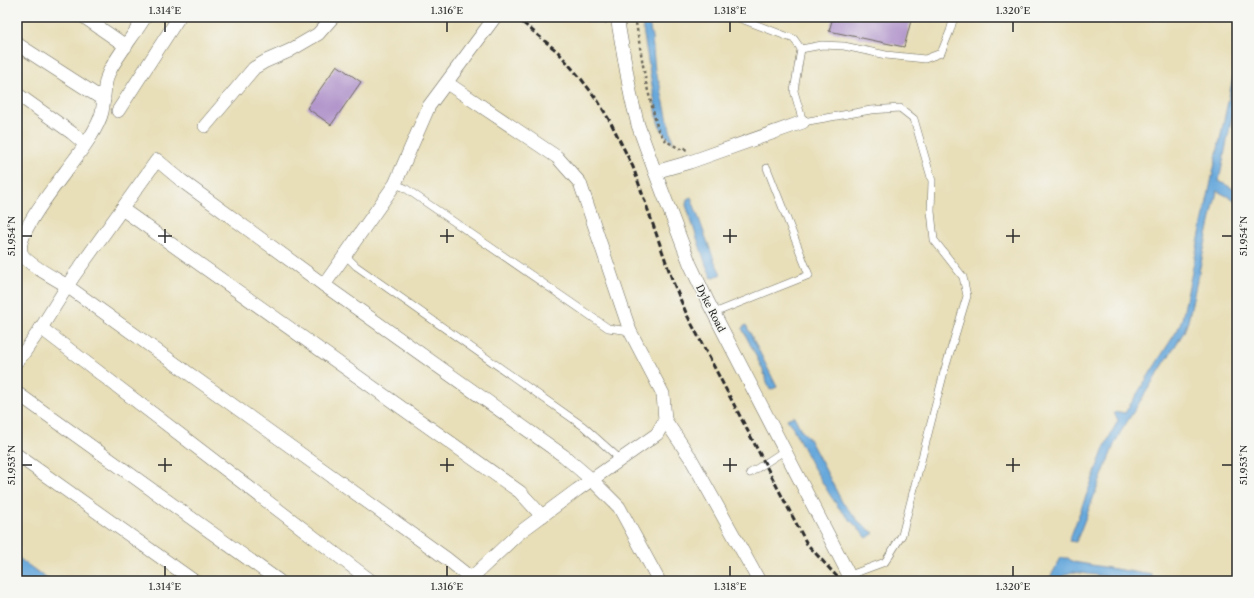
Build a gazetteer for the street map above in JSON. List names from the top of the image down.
{
  "streets": {
    "street": ["Dyke Road"]
  },
  "coordinates": [
    "1.314°E",
    "1.316°E",
    "1.318°E",
    "1.320°E",
    "51.954°N",
    "51.953°N"
  ]
}
